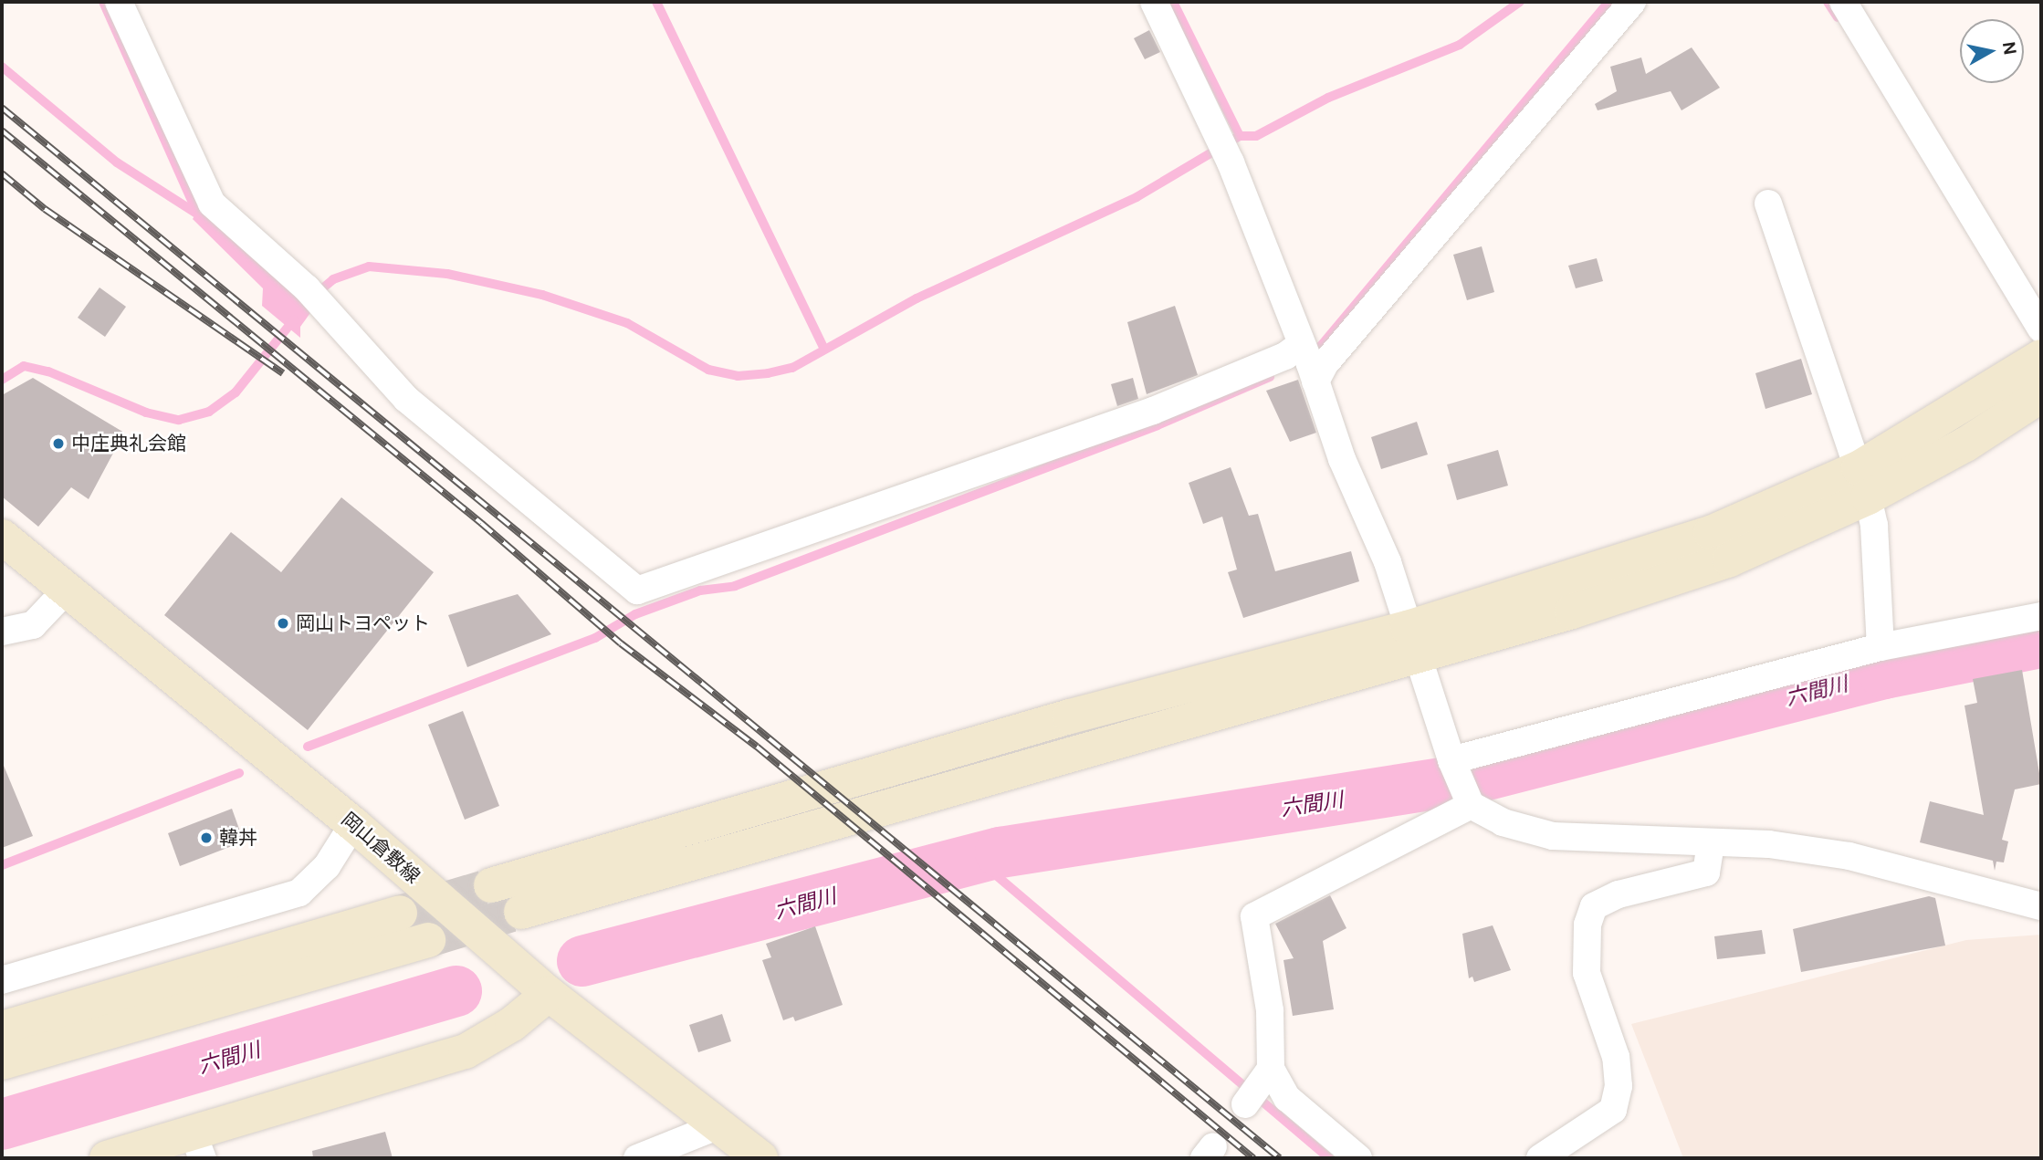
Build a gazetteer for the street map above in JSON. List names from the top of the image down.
{
  "streets": {
    "street": ["岡山倉敷線"]
  },
  "water": ["六間川"],
  "places": ["中庄典礼会館", "岡山トヨペット", "韓丼"],
  "north": "right"
}
